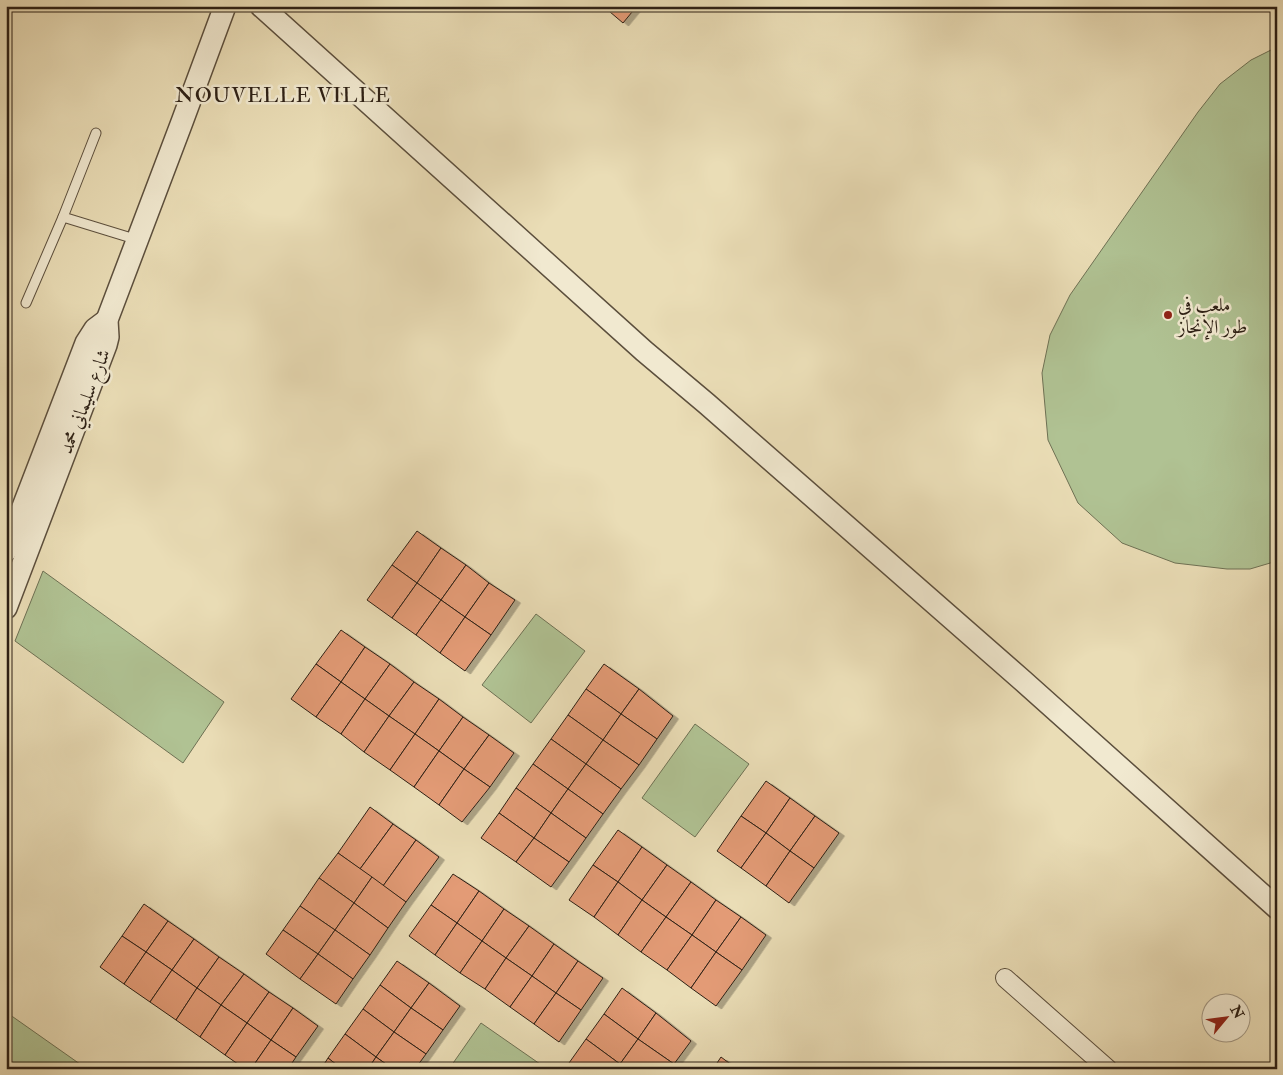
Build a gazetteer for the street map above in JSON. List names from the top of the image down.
{
  "streets": {
    "street": ["شارع سليماني محمد"]
  },
  "districts": ["NOUVELLE VILLE"],
  "places": ["ملعب في طور الإنجاز"],
  "north": "top right"
}
